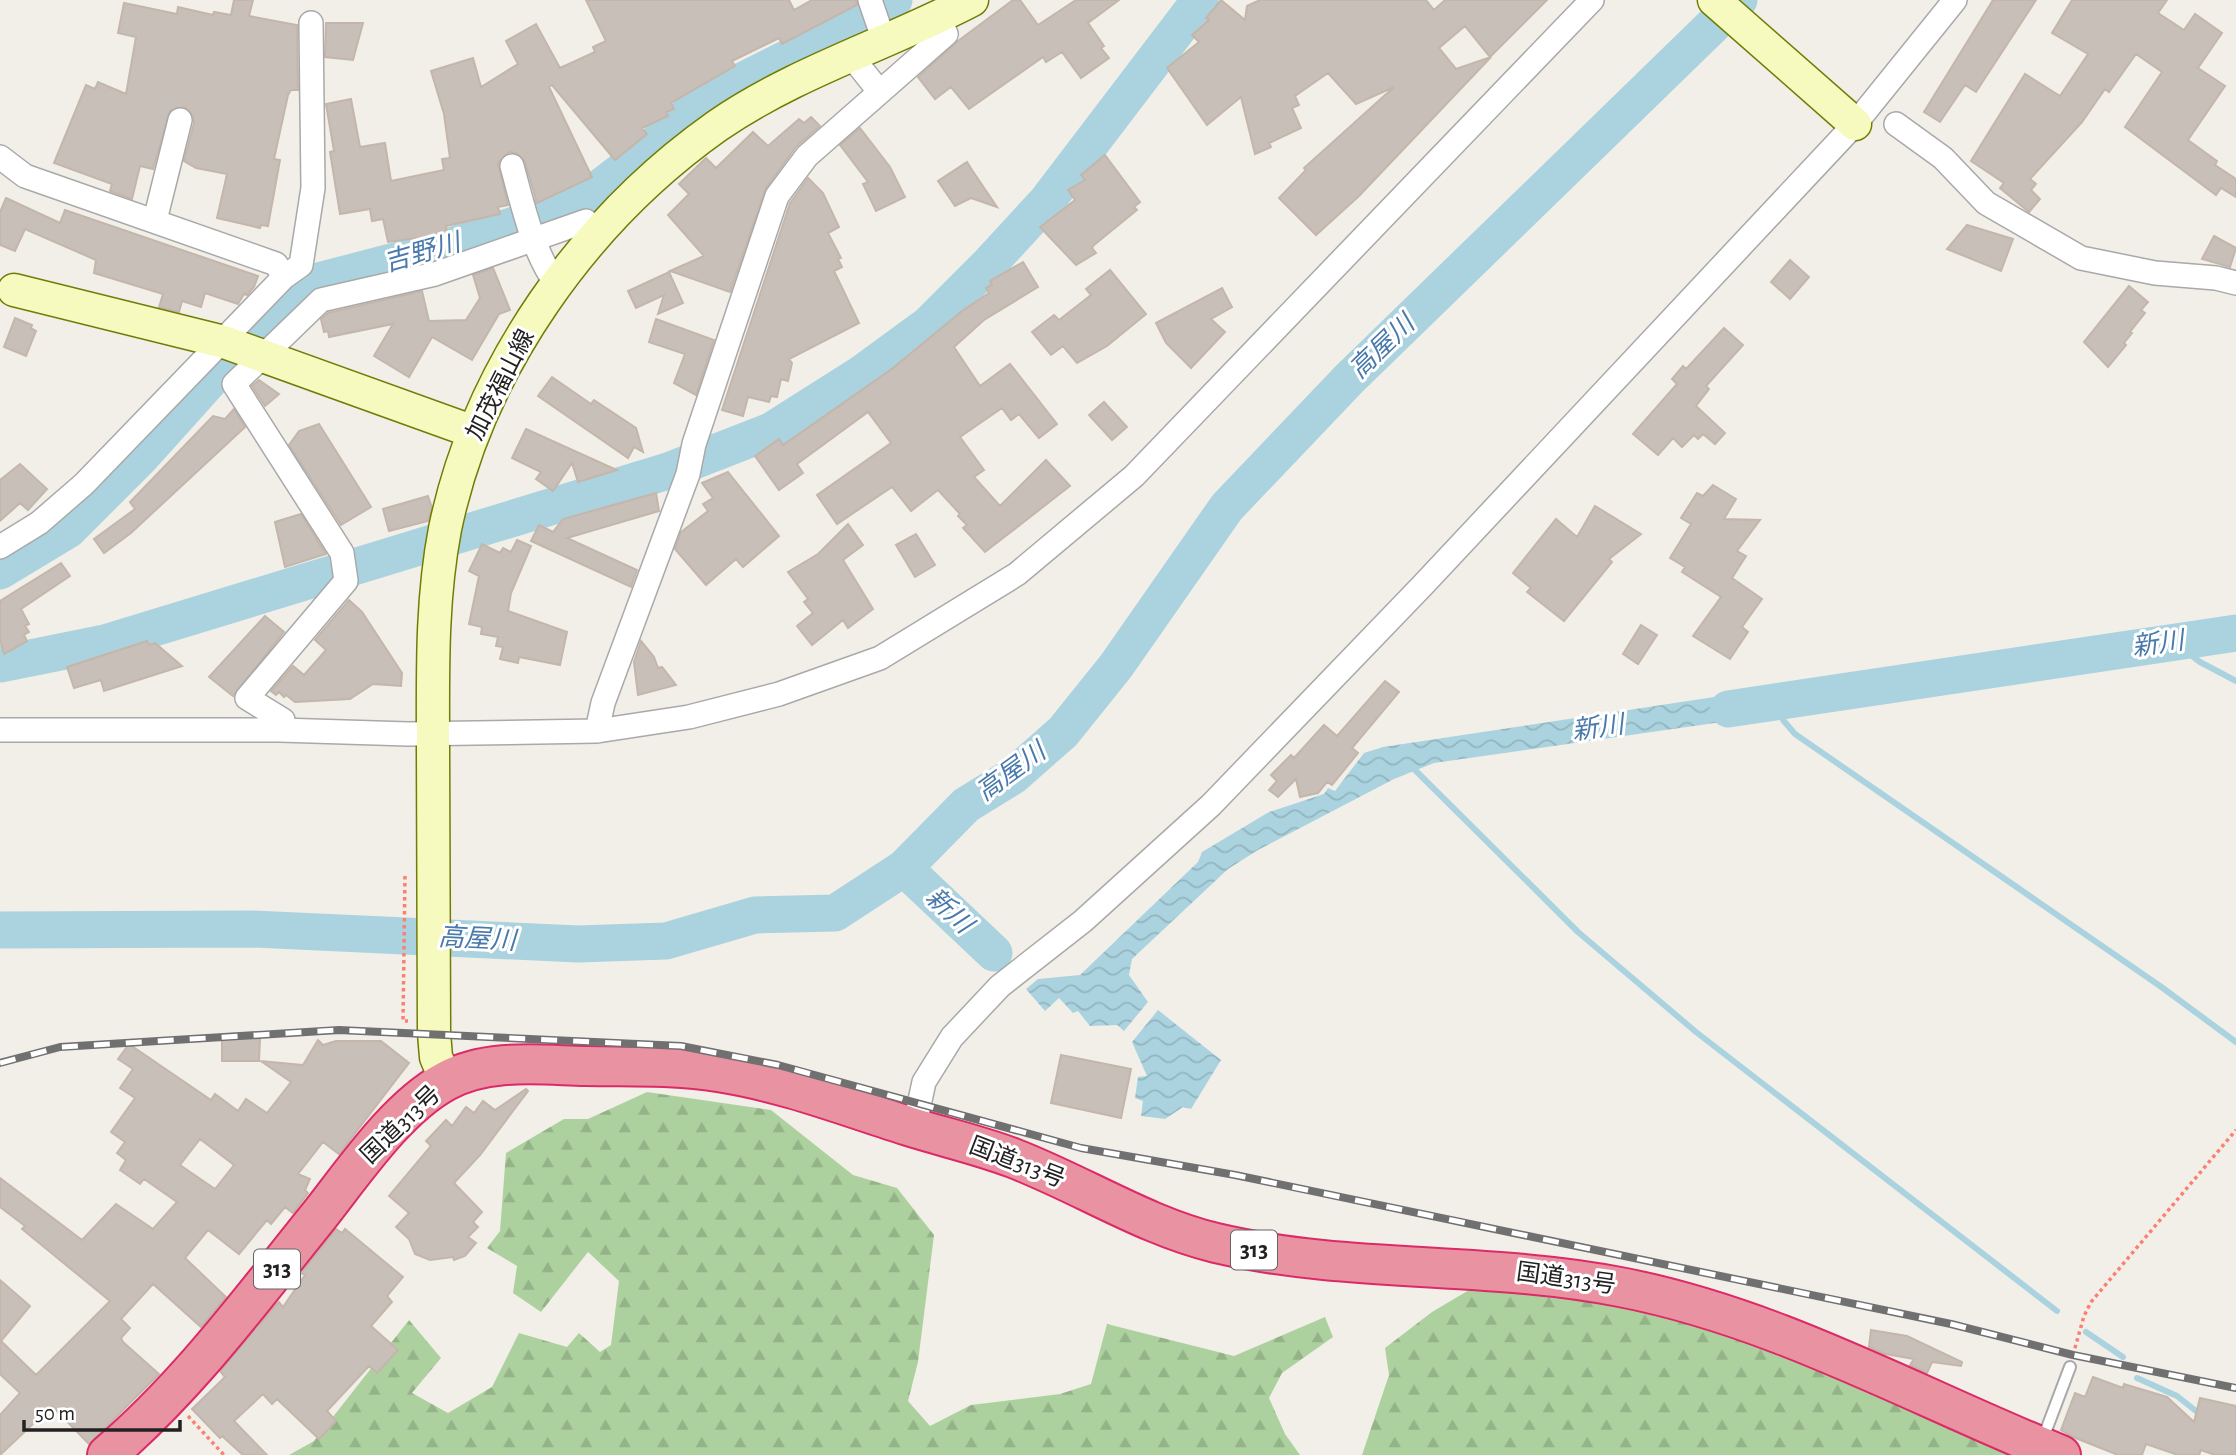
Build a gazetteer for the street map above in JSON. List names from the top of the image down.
{
  "streets": {
    "highway": ["国道313号", "313"],
    "main road": ["加茂福山線"]
  },
  "crossings": [
    ["加茂福山線", "国道313号"]
  ],
  "water": ["吉野川", "高屋川", "新川"],
  "scale_bar": "50 m"
}
